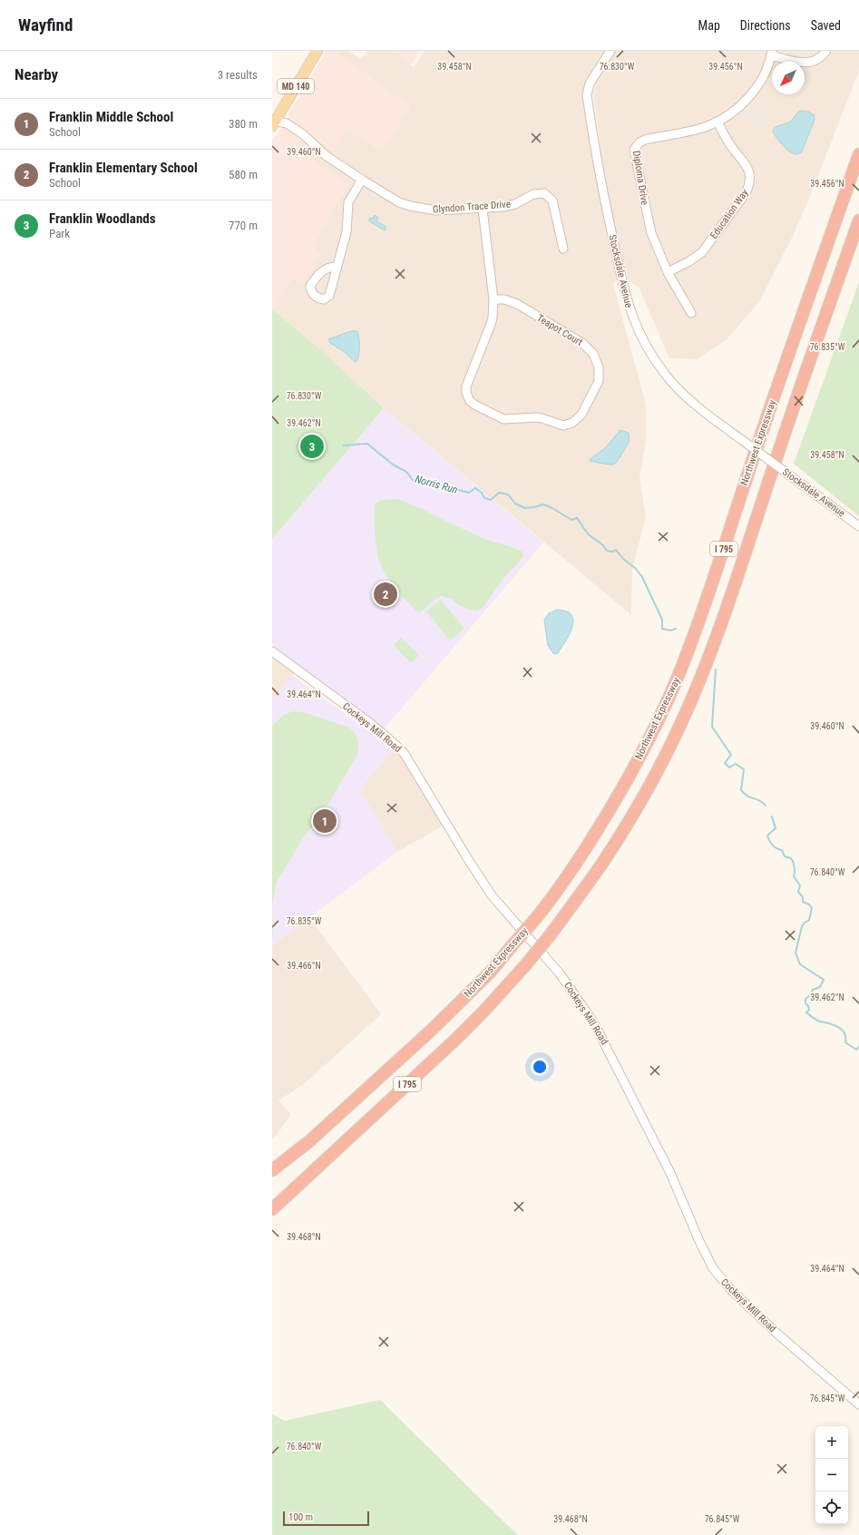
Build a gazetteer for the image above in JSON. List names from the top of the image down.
{
  "streets": {
    "highway": ["Northwest Expressway", "I 795"],
    "main road": ["MD 140"],
    "street": [
      "Diploma Drive",
      "Glyndon Trace Drive",
      "Education Way",
      "Stocksdale Avenue",
      "Teapot Court",
      "Cockeys Mill Road"
    ]
  },
  "crossings": [
    ["MD 140", "Glyndon Trace Drive"],
    ["Diploma Drive", "Education Way"],
    ["Glyndon Trace Drive", "Teapot Court"]
  ],
  "water": ["Norris Run"],
  "scale_bar": "100 m",
  "north": "bottom left",
  "page": {
    "header": "Wayfind",
    "nav": ["Map", "Directions", "Saved"],
    "heading": ["Nearby", "3 results"],
    "list": [
      {
        "mark": "1",
        "name": "Franklin Middle School",
        "note": "School",
        "value": "380 m"
      },
      {
        "mark": "2",
        "name": "Franklin Elementary School",
        "note": "School",
        "value": "580 m"
      },
      {
        "mark": "3",
        "name": "Franklin Woodlands",
        "note": "Park",
        "value": "770 m"
      }
    ],
    "pins": ["3", "2", "1"],
    "map_buttons": ["+", "−"],
    "scale": "100 m"
  },
  "coordinates": [
    "39.458°N",
    "76.830°W",
    "39.456°N",
    "39.460°N",
    "76.835°W",
    "39.462°N",
    "39.464°N",
    "76.840°W",
    "39.466°N",
    "39.468°N",
    "76.845°W"
  ]
}
